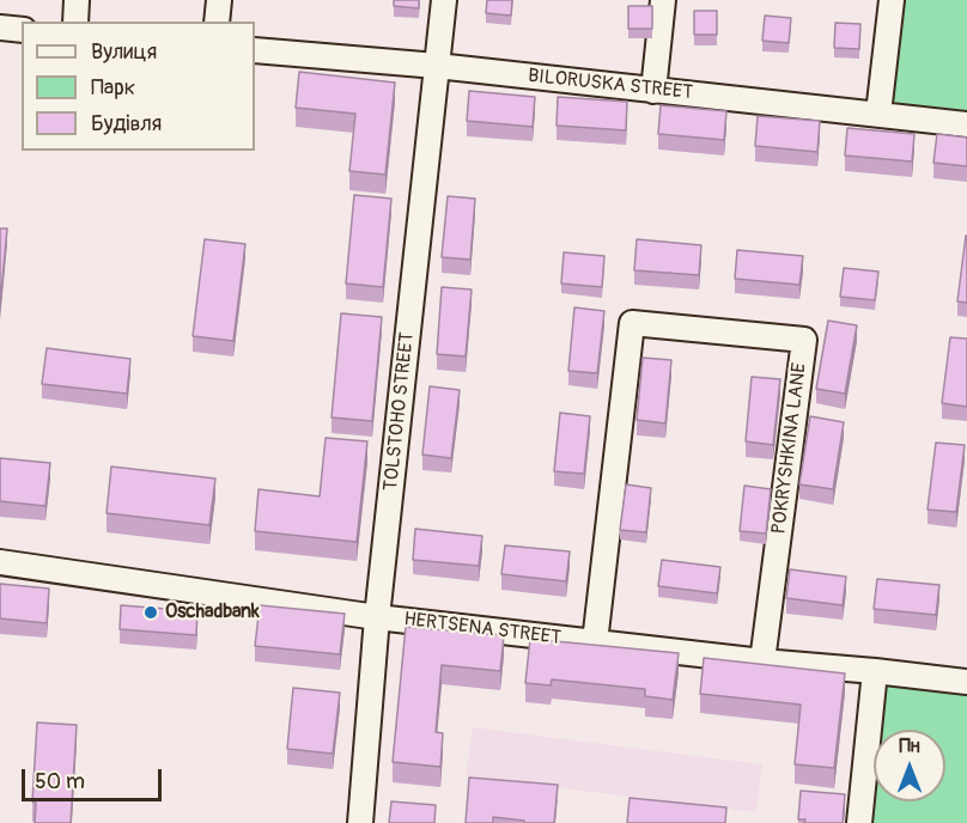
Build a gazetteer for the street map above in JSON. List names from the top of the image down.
{
  "streets": {
    "street": [
      "BILORUSKA STREET",
      "TOLSTOHO STREET",
      "POKRYSHKINA LANE",
      "HERTSENA STREET"
    ]
  },
  "crossings": [
    ["BILORUSKA STREET", "TOLSTOHO STREET"],
    ["TOLSTOHO STREET", "HERTSENA STREET"],
    ["POKRYSHKINA LANE", "HERTSENA STREET"]
  ],
  "places": ["Oschadbank"],
  "legend": ["Вулиця", "Парк", "Будівля"],
  "scale_bar": "50 m",
  "north": "top"
}
